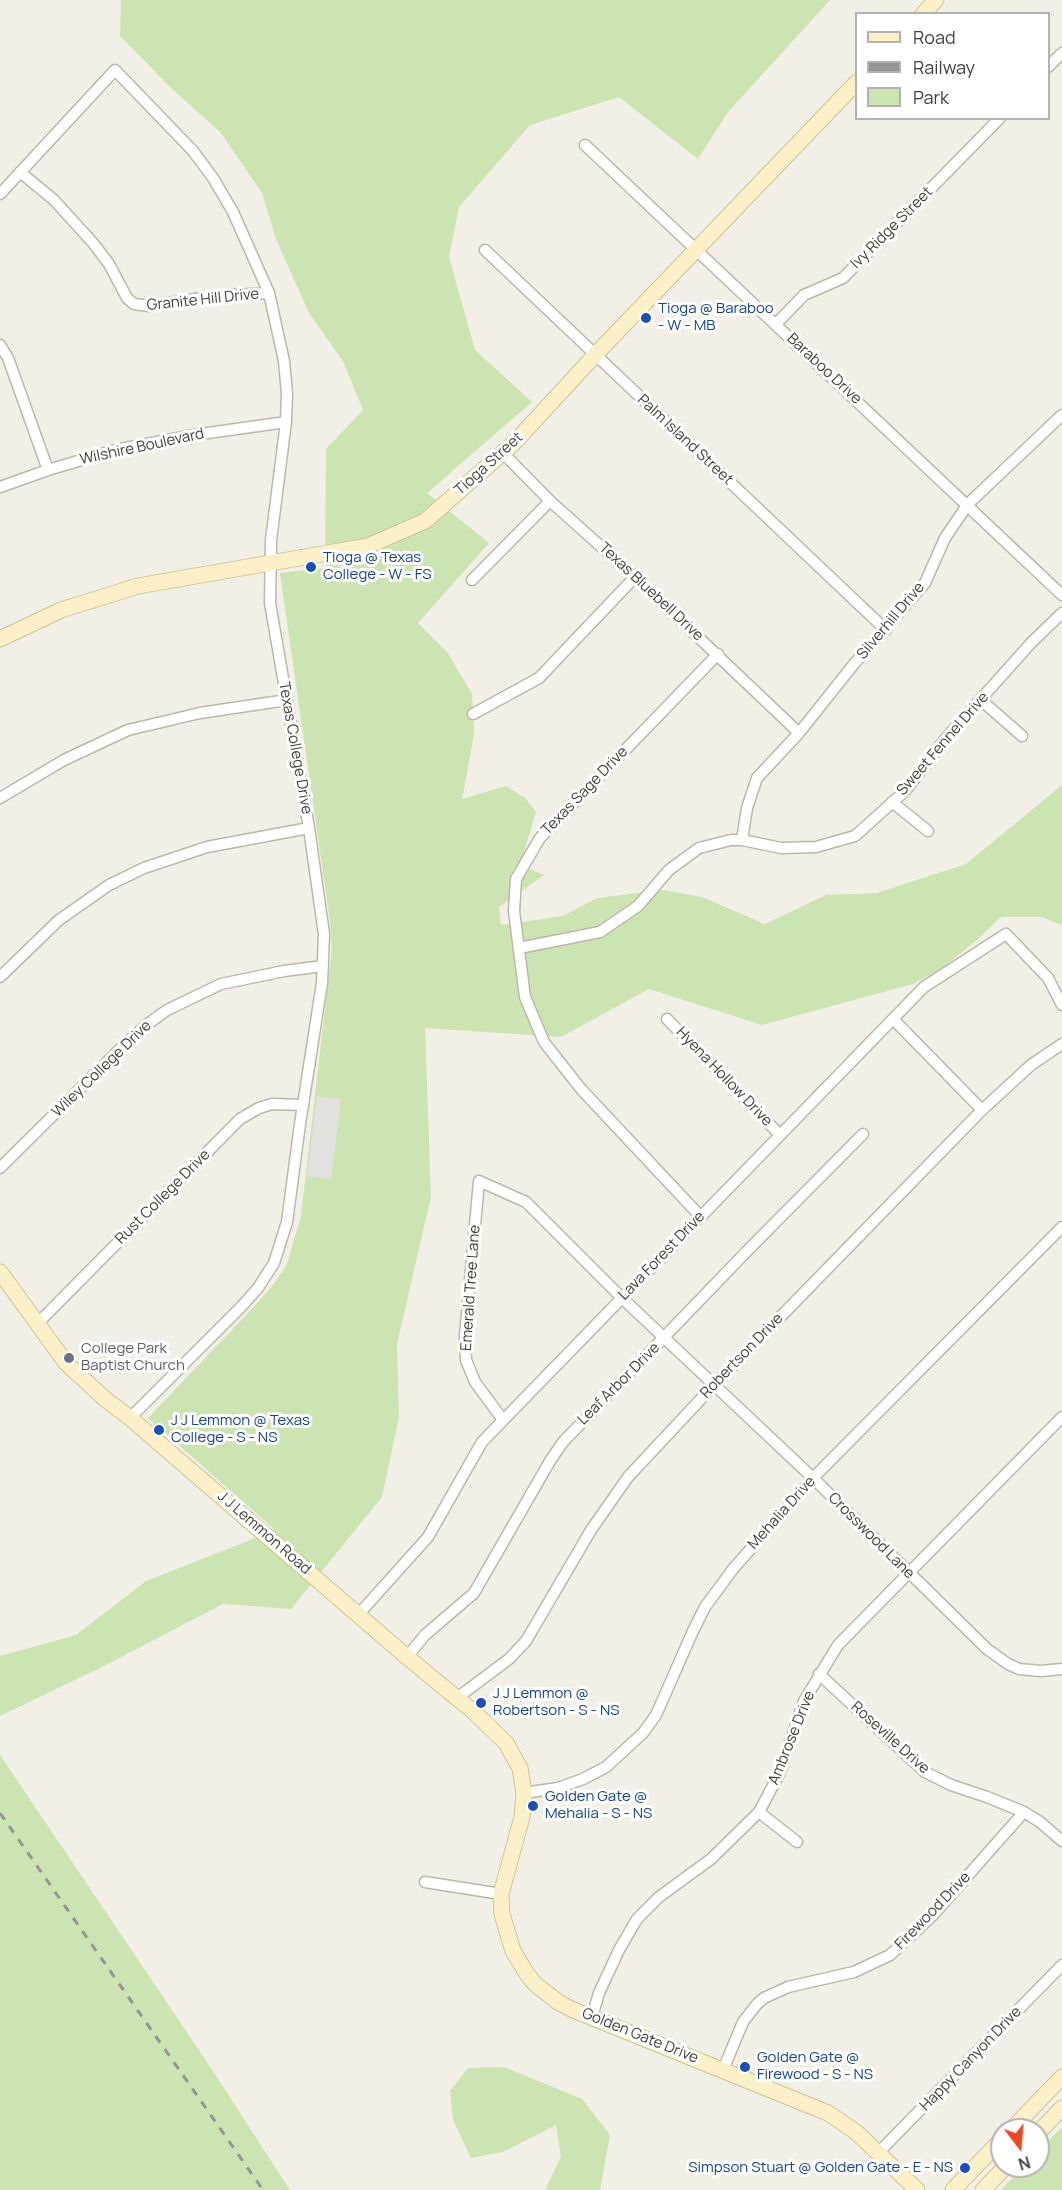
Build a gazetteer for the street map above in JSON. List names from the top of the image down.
{
  "streets": {
    "street": [
      "Ivy Ridge Street",
      "Granite Hill Drive",
      "Baraboo Drive",
      "Palm Island Street",
      "Wilshire Boulevard",
      "Tioga Street",
      "Texas Bluebell Drive",
      "Silverhill Drive",
      "Sweet Fennel Drive",
      "Texas College Drive",
      "Texas Sage Drive",
      "Wiley College Drive",
      "Hyena Hollow Drive",
      "Rust College Drive",
      "Lava Forest Drive",
      "Emerald Tree Lane",
      "Robertson Drive",
      "Leaf Arbor Drive",
      "Mehalia Drive",
      "J J Lemmon Road",
      "Crosswood Lane",
      "Ambrose Drive",
      "Roseville Drive",
      "Firewood Drive",
      "Golden Gate Drive",
      "Happy Canyon Drive"
    ]
  },
  "crossings": [
    ["Ivy Ridge Street", "Baraboo Drive"],
    ["Granite Hill Drive", "Texas College Drive"],
    ["Baraboo Drive", "Tioga Street"],
    ["Baraboo Drive", "Silverhill Drive"],
    ["Palm Island Street", "Tioga Street"],
    ["Palm Island Street", "Silverhill Drive"],
    ["Wilshire Boulevard", "Texas College Drive"],
    ["Tioga Street", "Texas Bluebell Drive"],
    ["Tioga Street", "Texas College Drive"],
    ["Texas Bluebell Drive", "Silverhill Drive"],
    ["Texas Bluebell Drive", "Texas Sage Drive"],
    ["Silverhill Drive", "Sweet Fennel Drive"],
    ["Sweet Fennel Drive", "Texas Sage Drive"],
    ["Texas College Drive", "Wiley College Drive"],
    ["Texas College Drive", "Rust College Drive"],
    ["Texas College Drive", "J J Lemmon Road"],
    ["Texas Sage Drive", "Lava Forest Drive"],
    ["Hyena Hollow Drive", "Lava Forest Drive"],
    ["Rust College Drive", "J J Lemmon Road"],
    ["Lava Forest Drive", "Emerald Tree Lane"],
    ["Lava Forest Drive", "J J Lemmon Road"],
    ["Lava Forest Drive", "Crosswood Lane"],
    ["Emerald Tree Lane", "Crosswood Lane"],
    ["Robertson Drive", "J J Lemmon Road"],
    ["Robertson Drive", "Crosswood Lane"],
    ["Leaf Arbor Drive", "J J Lemmon Road"],
    ["Leaf Arbor Drive", "Crosswood Lane"],
    ["Mehalia Drive", "J J Lemmon Road"],
    ["Mehalia Drive", "Crosswood Lane"],
    ["Mehalia Drive", "Golden Gate Drive"],
    ["J J Lemmon Road", "Golden Gate Drive"],
    ["Crosswood Lane", "Ambrose Drive"],
    ["Ambrose Drive", "Roseville Drive"],
    ["Ambrose Drive", "Golden Gate Drive"],
    ["Roseville Drive", "Firewood Drive"],
    ["Firewood Drive", "Golden Gate Drive"],
    ["Golden Gate Drive", "Happy Canyon Drive"]
  ],
  "places": [
    "Tioga @ Baraboo - W - MB",
    "Tioga @ Texas College - W - FS",
    "College Park Baptist Church",
    "J J Lemmon @ Texas College - S - NS",
    "J J Lemmon @ Robertson - S - NS",
    "Golden Gate @ Mehalia - S - NS",
    "Golden Gate @ Firewood - S - NS",
    "Simpson Stuart @ Golden Gate - E - NS"
  ],
  "legend": ["Road", "Railway", "Park"],
  "north": "bottom"
}
